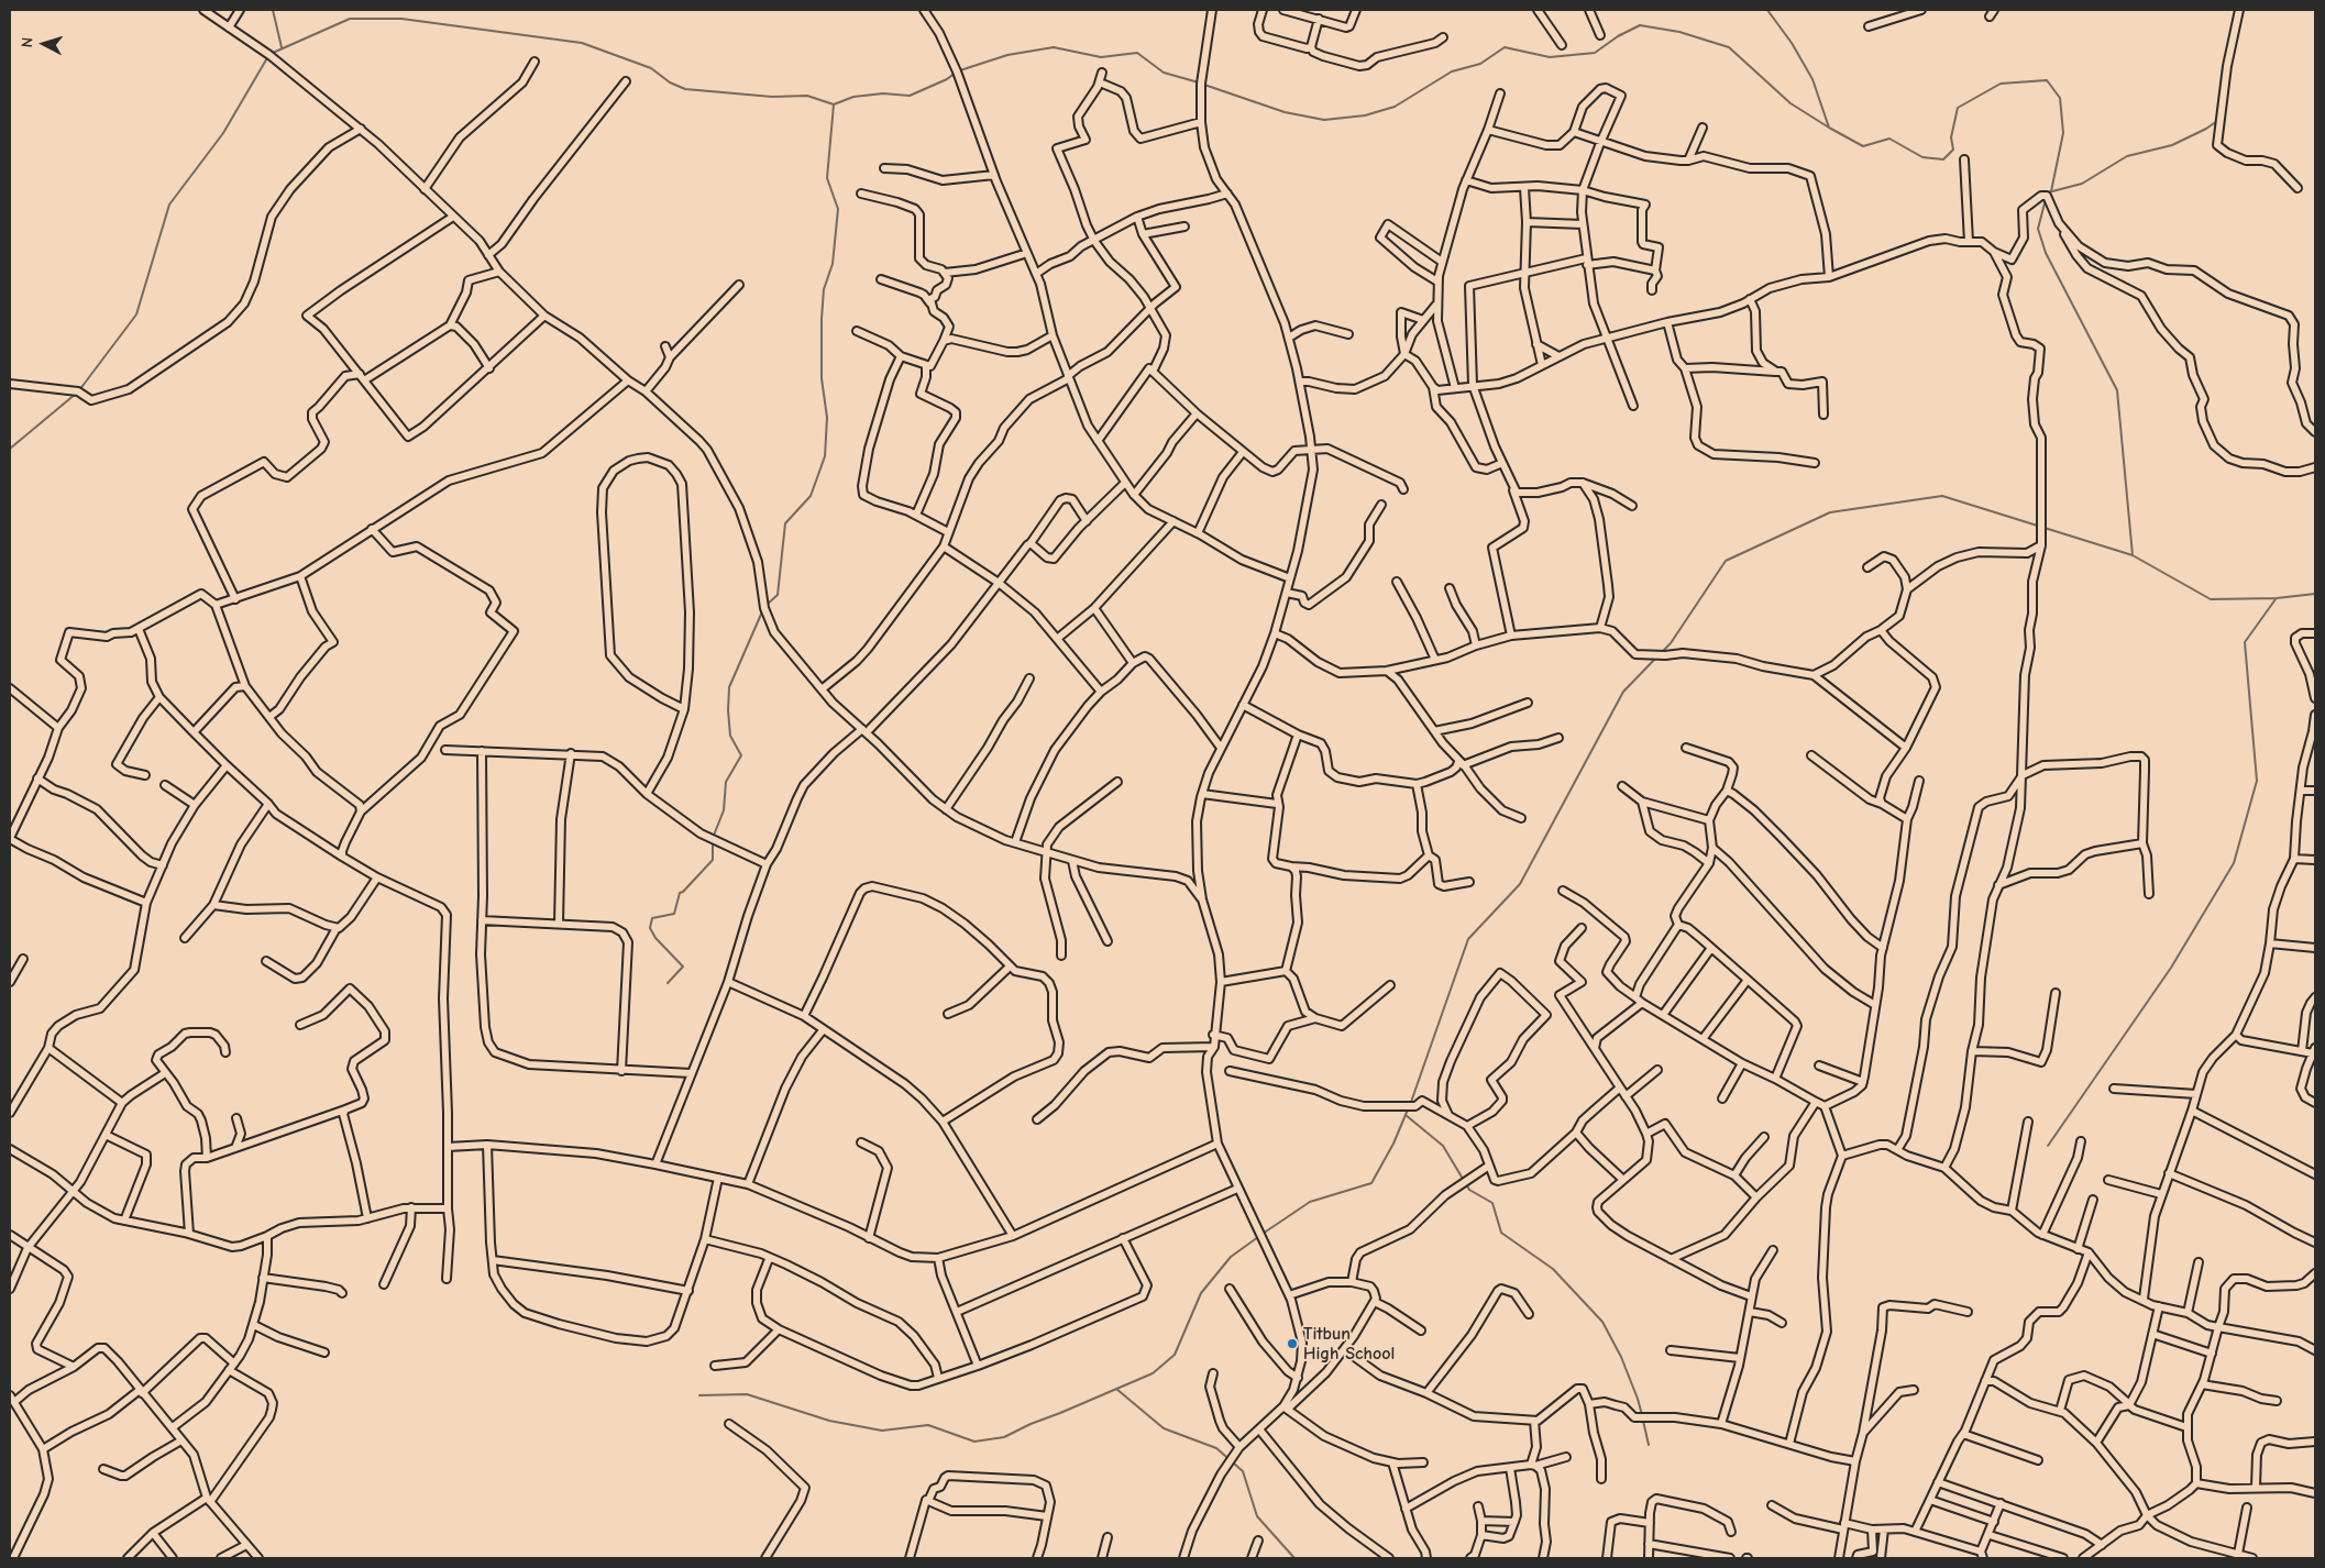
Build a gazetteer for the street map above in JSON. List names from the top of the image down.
{
  "places": ["Titbun High School"],
  "north": "left"
}
